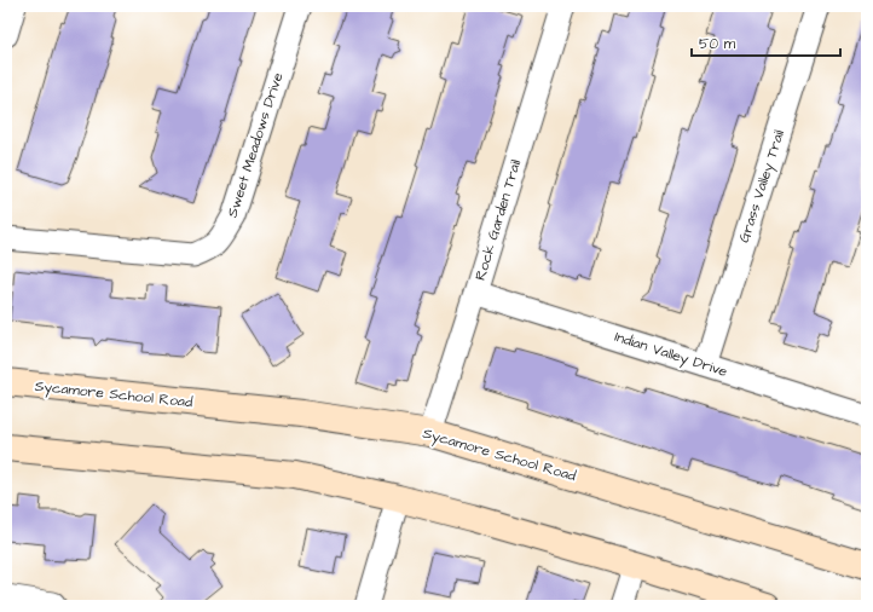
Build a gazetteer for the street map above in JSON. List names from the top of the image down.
{
  "streets": {
    "main road": ["Sycamore School Road"],
    "street": [
      "Sweet Meadows Drive",
      "Grass Valley Trail",
      "Rock Garden Trail",
      "Indian Valley Drive"
    ]
  },
  "crossings": [
    ["Grass Valley Trail", "Indian Valley Drive"],
    ["Rock Garden Trail", "Indian Valley Drive"],
    ["Rock Garden Trail", "Sycamore School Road"]
  ],
  "scale_bar": "50 m"
}
